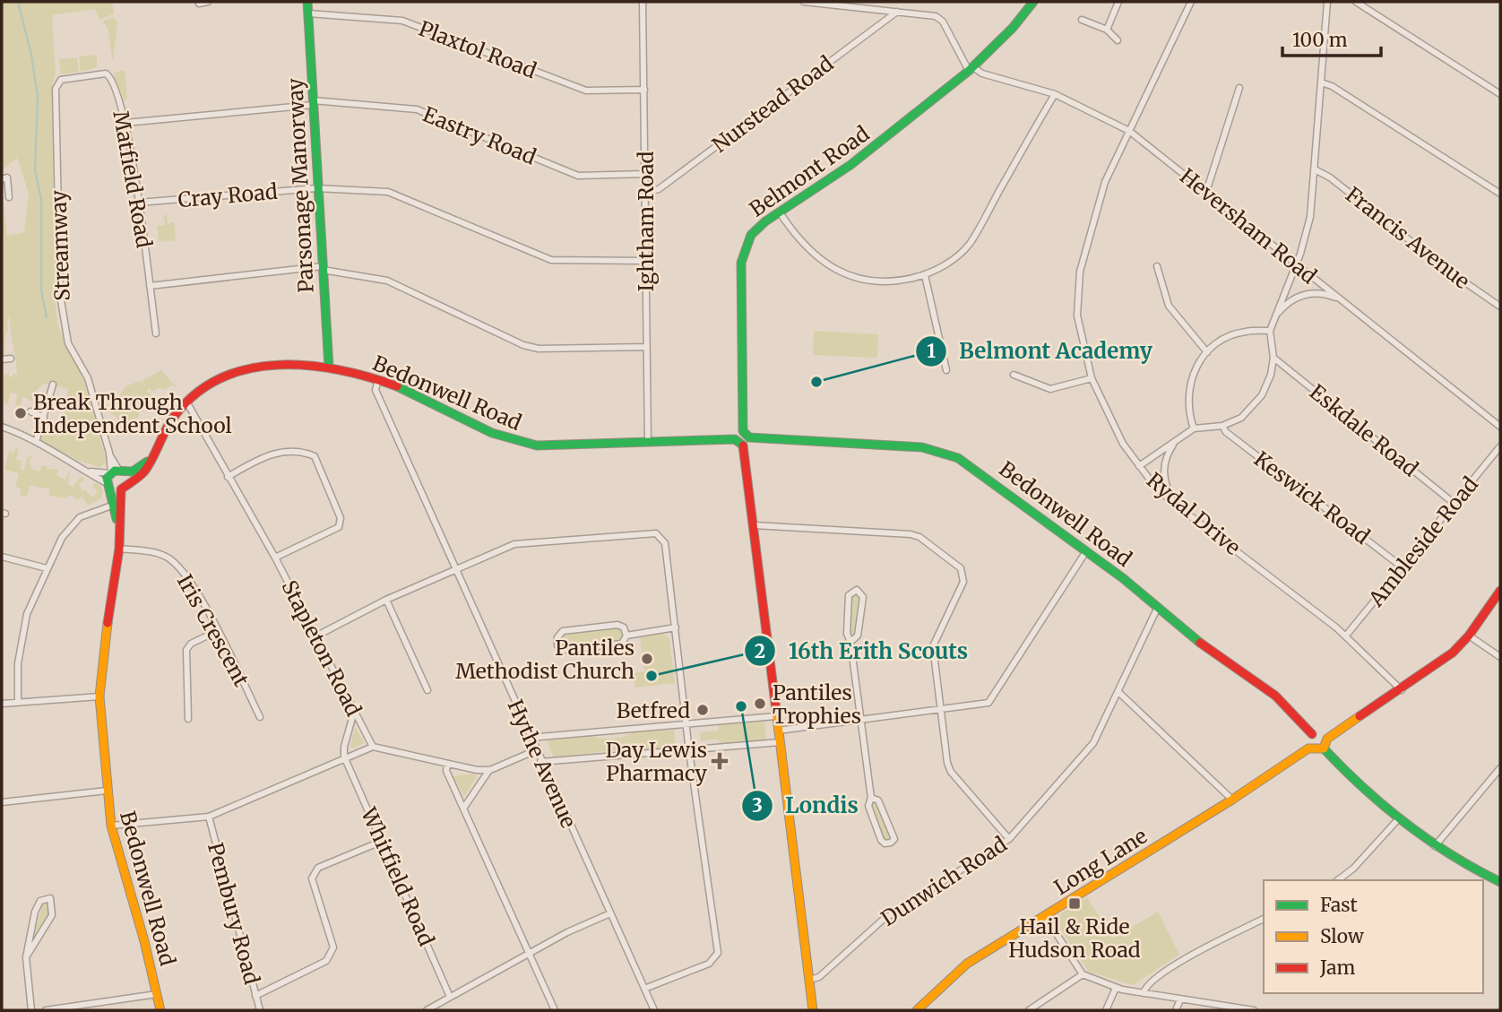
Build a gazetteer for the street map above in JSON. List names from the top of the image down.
{
  "streets": {
    "street": [
      "Plaxtol Road",
      "Nurstead Road",
      "Eastry Road",
      "Belmont Road",
      "Matfield Road",
      "Parsonage Manorway",
      "Cray Road",
      "Ightham Road",
      "Heversham Road",
      "Francis Avenue",
      "Streamway",
      "Bedonwell Road",
      "Eskdale Road",
      "Keswick Road",
      "Rydal Drive",
      "Ambleside Road",
      "Iris Crescent",
      "Stapleton Road",
      "Hythe Avenue",
      "Long Lane",
      "Whitfield Road",
      "Dunwich Road",
      "Pembury Road"
    ]
  },
  "crossings": [
    ["Plaxtol Road", "Parsonage Manorway"],
    ["Plaxtol Road", "Ightham Road"],
    ["Nurstead Road", "Ightham Road"],
    ["Eastry Road", "Matfield Road"],
    ["Eastry Road", "Parsonage Manorway"],
    ["Eastry Road", "Ightham Road"],
    ["Belmont Road", "Heversham Road"],
    ["Matfield Road", "Cray Road"],
    ["Matfield Road", "Streamway"],
    ["Parsonage Manorway", "Cray Road"],
    ["Parsonage Manorway", "Bedonwell Road"],
    ["Cray Road", "Ightham Road"],
    ["Ightham Road", "Bedonwell Road"],
    ["Heversham Road", "Rydal Drive"],
    ["Streamway", "Bedonwell Road"],
    ["Bedonwell Road", "Iris Crescent"],
    ["Bedonwell Road", "Stapleton Road"],
    ["Bedonwell Road", "Hythe Avenue"],
    ["Bedonwell Road", "Dunwich Road"],
    ["Eskdale Road", "Ambleside Road"],
    ["Keswick Road", "Ambleside Road"],
    ["Rydal Drive", "Ambleside Road"]
  ],
  "places": {
    "other": [
      "Belmont Academy",
      "Break Through Independent School",
      "Pantiles Methodist Church",
      "16th Erith Scouts",
      "Pantiles Trophies",
      "Londis",
      "Betfred"
    ],
    "health": ["Day Lewis Pharmacy"],
    "transit": ["Hail & Ride Hudson Road"]
  },
  "legend": ["Fast", "Slow", "Jam"],
  "scale_bar": "100 m"
}
